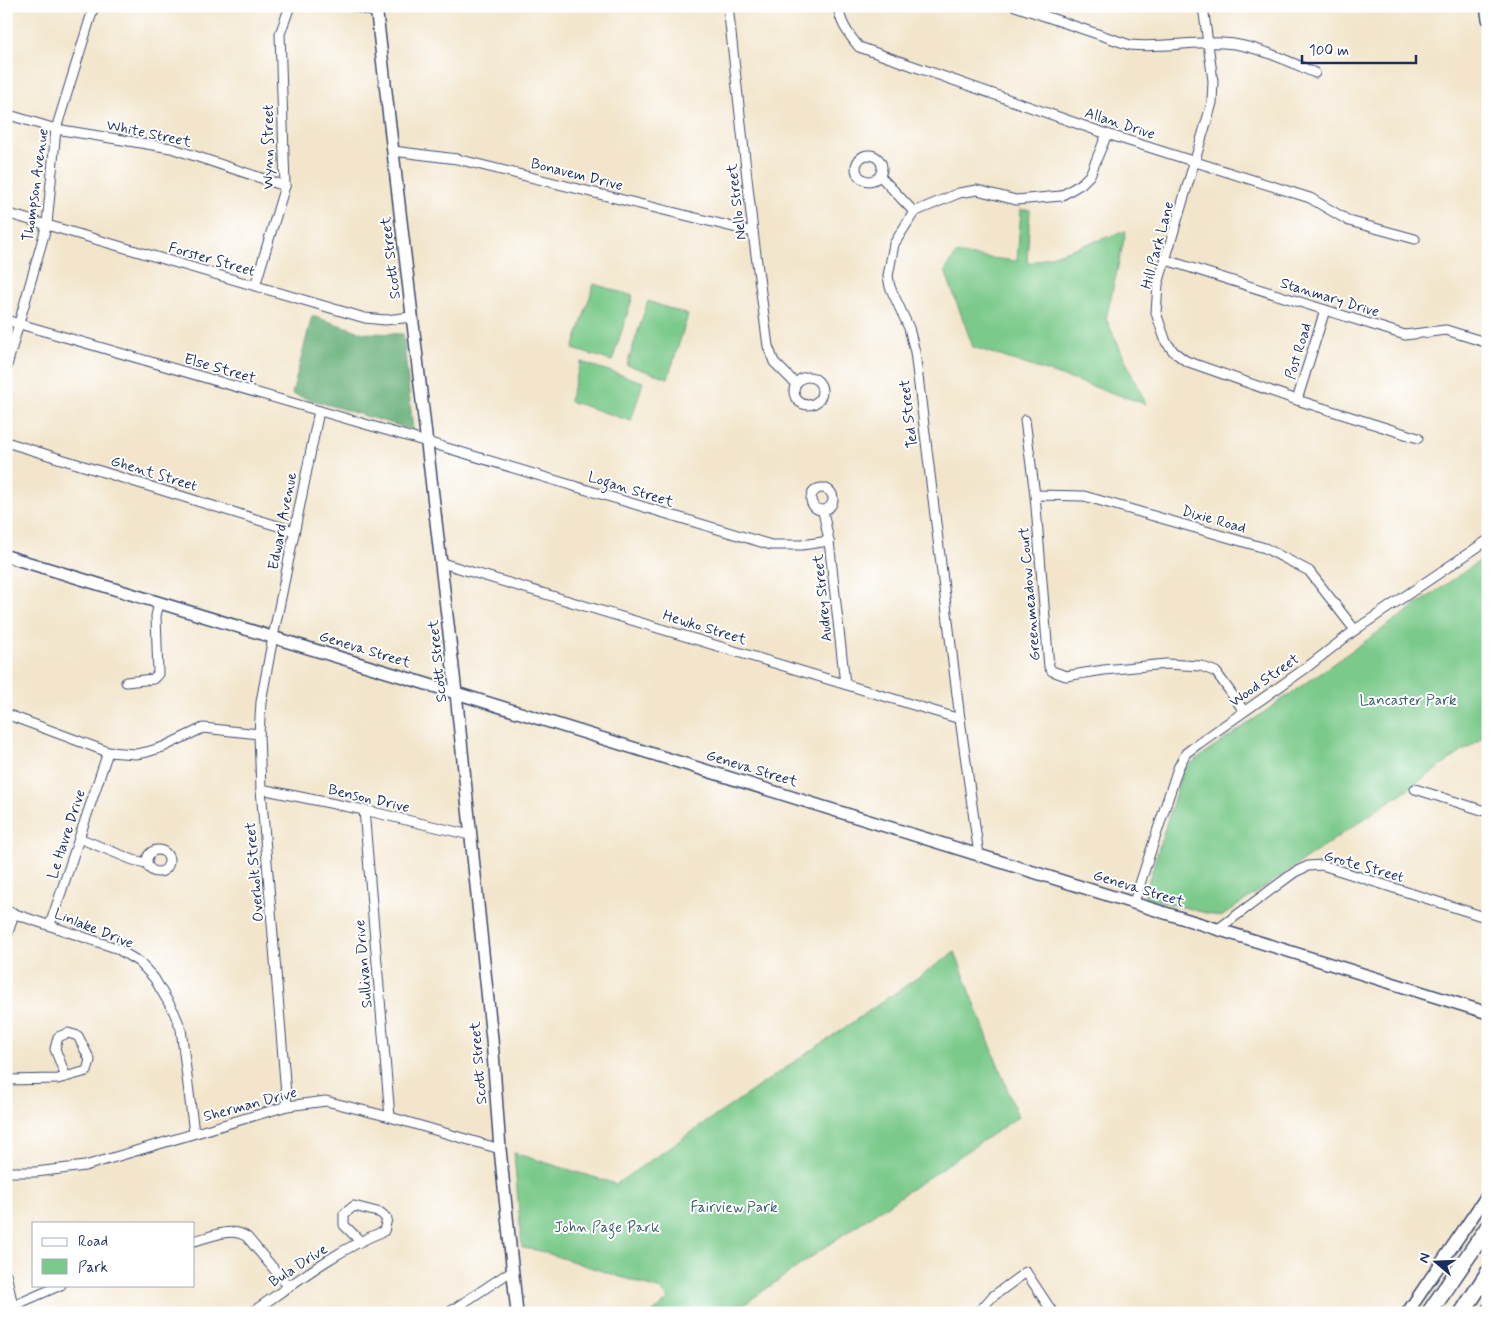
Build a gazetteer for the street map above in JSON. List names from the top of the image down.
{
  "streets": {
    "main road": ["Scott Street", "Geneva Street"],
    "street": [
      "Allan Drive",
      "White Street",
      "Wynn Street",
      "Bonavem Drive",
      "Thompson Avenue",
      "Nello Street",
      "Hill Park Lane",
      "Forster Street",
      "Stanmary Drive",
      "Post Road",
      "Else Street",
      "Ted Street",
      "Ghent Street",
      "Logan Street",
      "Dixie Road",
      "Edward Avenue",
      "Greenmeadow Court",
      "Audrey Street",
      "Hewko Street",
      "Wood Street",
      "Benson Drive",
      "Le Havre Drive",
      "Grote Street",
      "Overholt Street",
      "Linlake Drive",
      "Sullivan Drive",
      "Sherman Drive",
      "Bula Drive"
    ]
  },
  "crossings": [
    ["Allan Drive", "Hill Park Lane"],
    ["White Street", "Wynn Street"],
    ["White Street", "Thompson Avenue"],
    ["Wynn Street", "Forster Street"],
    ["Bonavem Drive", "Nello Street"],
    ["Bonavem Drive", "Scott Street"],
    ["Thompson Avenue", "Forster Street"],
    ["Thompson Avenue", "Else Street"],
    ["Hill Park Lane", "Stanmary Drive"],
    ["Hill Park Lane", "Post Road"],
    ["Scott Street", "Forster Street"],
    ["Scott Street", "Else Street"],
    ["Scott Street", "Logan Street"],
    ["Scott Street", "Hewko Street"],
    ["Scott Street", "Geneva Street"],
    ["Scott Street", "Benson Drive"],
    ["Scott Street", "Sherman Drive"],
    ["Stanmary Drive", "Post Road"],
    ["Else Street", "Logan Street"],
    ["Else Street", "Edward Avenue"],
    ["Ted Street", "Hewko Street"],
    ["Ted Street", "Geneva Street"],
    ["Ghent Street", "Edward Avenue"],
    ["Logan Street", "Audrey Street"],
    ["Dixie Road", "Greenmeadow Court"],
    ["Dixie Road", "Wood Street"],
    ["Edward Avenue", "Geneva Street"],
    ["Edward Avenue", "Overholt Street"],
    ["Greenmeadow Court", "Wood Street"],
    ["Audrey Street", "Hewko Street"],
    ["Geneva Street", "Wood Street"],
    ["Geneva Street", "Grote Street"],
    ["Geneva Street", "Overholt Street"],
    ["Benson Drive", "Overholt Street"],
    ["Benson Drive", "Sullivan Drive"],
    ["Le Havre Drive", "Linlake Drive"],
    ["Overholt Street", "Sherman Drive"],
    ["Linlake Drive", "Sherman Drive"],
    ["Sullivan Drive", "Sherman Drive"]
  ],
  "parks": ["Lancaster Park", "Fairview Park", "John Page Park"],
  "legend": ["Road", "Park"],
  "scale_bar": "100 m",
  "north": "left"
}
